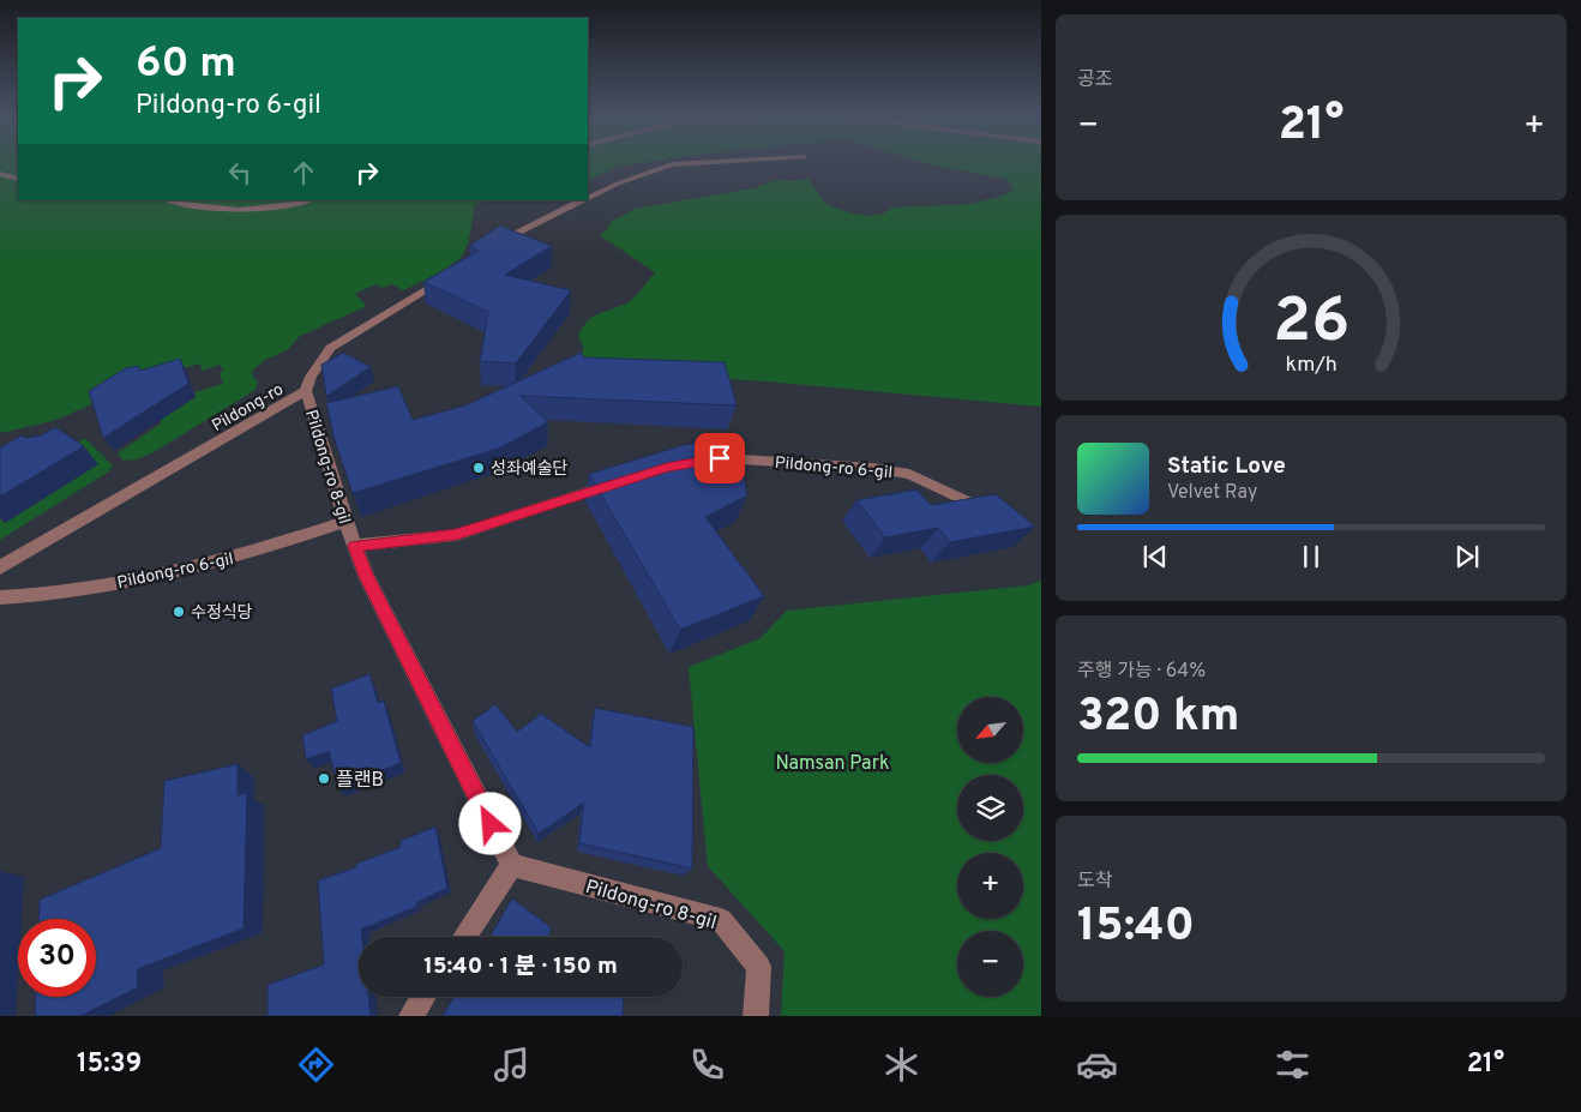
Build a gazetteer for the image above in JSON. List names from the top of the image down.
{
  "streets": {
    "street": ["Pildong-ro", "Pildong-ro 8-gil", "Pildong-ro 6-gil"]
  },
  "crossings": [
    ["Pildong-ro", "Pildong-ro 8-gil"],
    ["Pildong-ro 8-gil", "Pildong-ro 6-gil"]
  ],
  "parks": ["Namsan Park"],
  "places": ["성좌예술단", "수정식당", "플랜B"],
  "north": "bottom left",
  "page": {
    "tile": [
      "공조",
      ["주행 가능 · 64%", "320 km"],
      ["도착", "15:40"]
    ],
    "turn": ["60 m", "Pildong-ro 6-gil"],
    "heat": ["−", "21°", "+"],
    "song": ["Static Love", "Velvet Ray"],
    "map_buttons": ["+", "−"],
    "limit": "30",
    "trip": "15:40 · 1 분 · 150 m",
    "tabs": ["15:39", "21°"],
    "gauge": ["26", "km/h"]
  }
}
